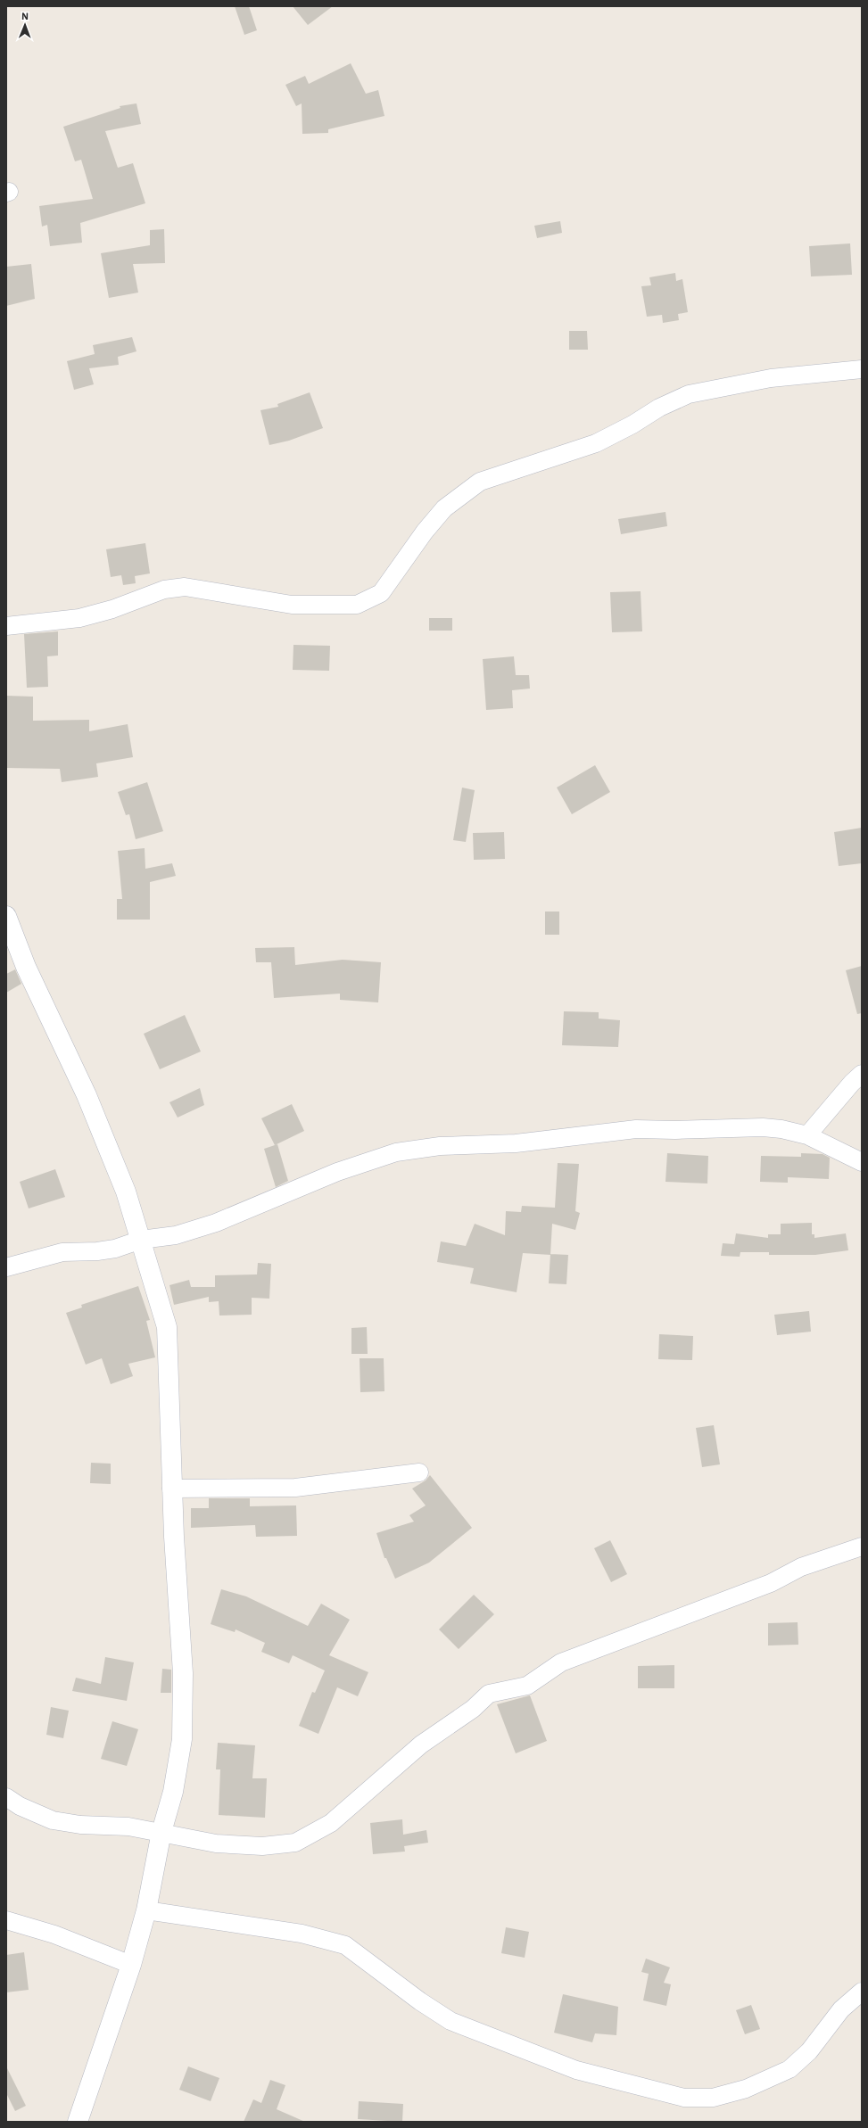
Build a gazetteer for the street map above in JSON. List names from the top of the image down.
{
  "north": "top"
}
